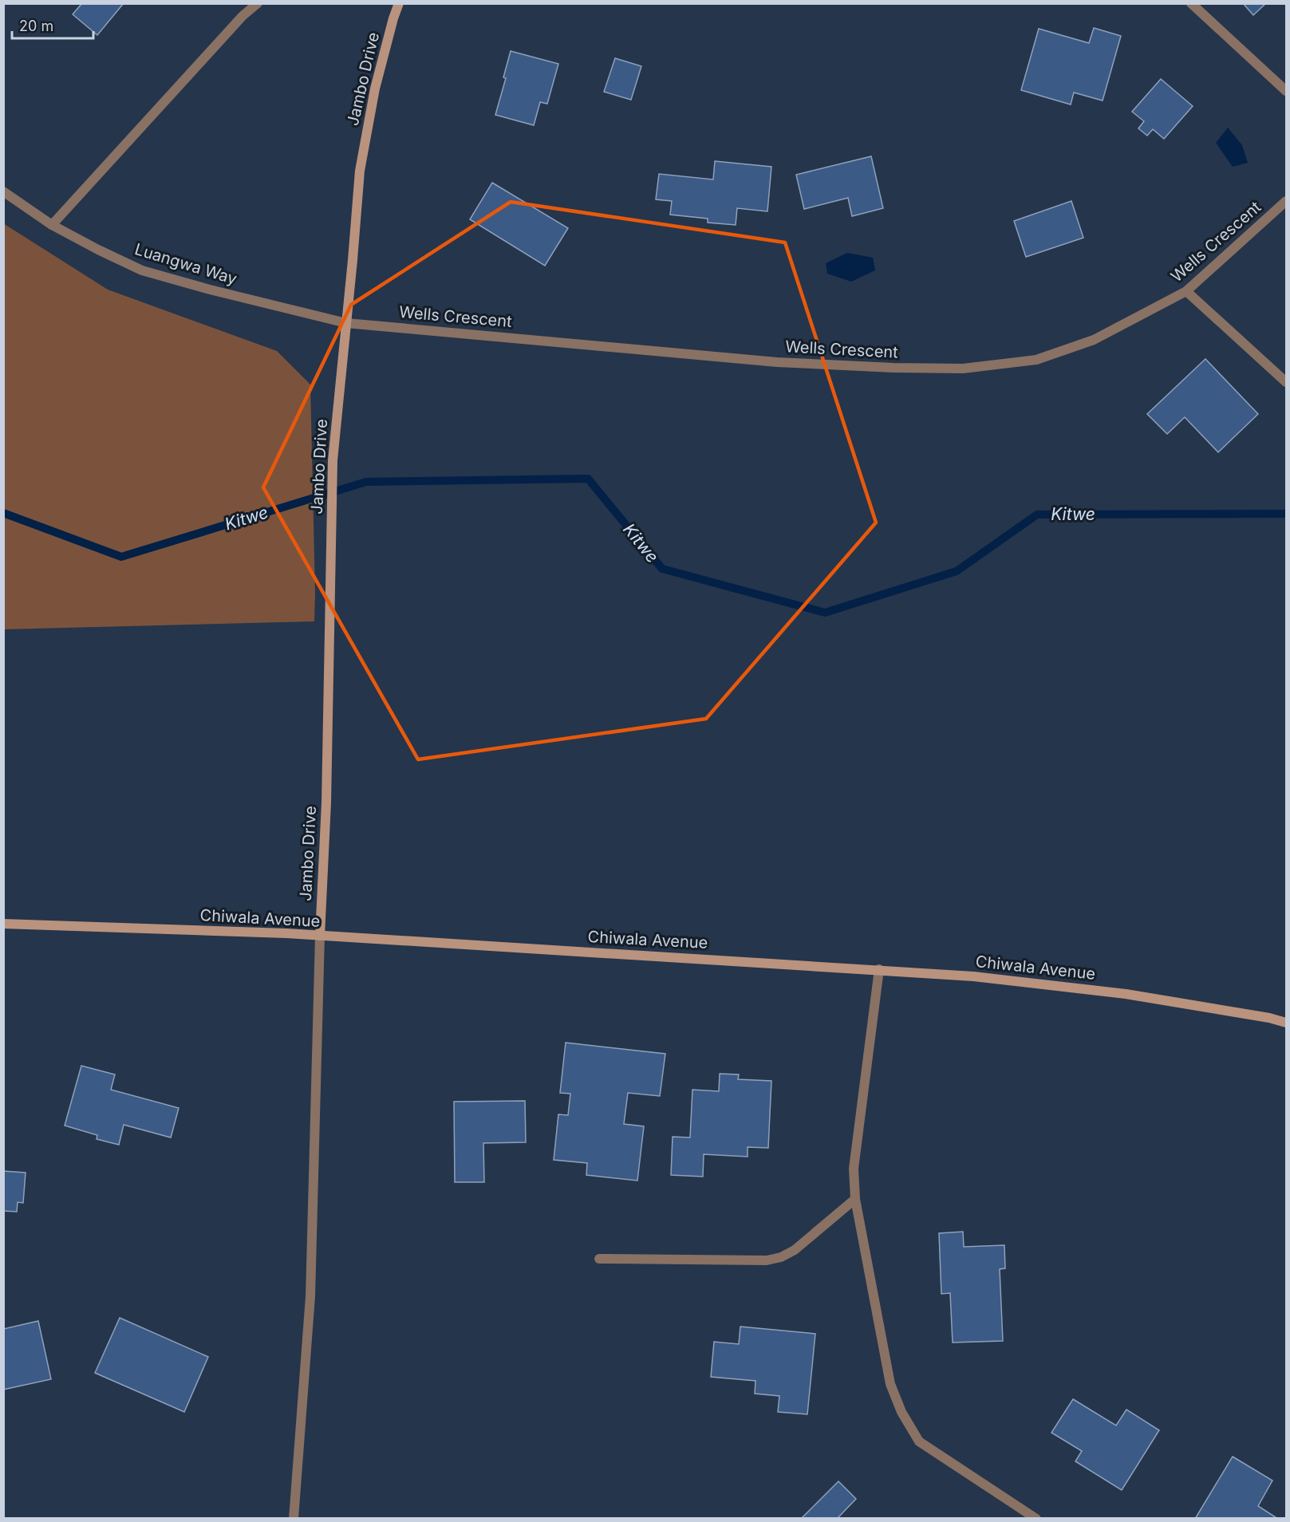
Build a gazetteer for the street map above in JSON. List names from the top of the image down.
{
  "streets": {
    "main road": ["Jambo Drive", "Chiwala Avenue"],
    "street": ["Wells Crescent", "Luangwa Way"]
  },
  "crossings": [
    ["Jambo Drive", "Wells Crescent"],
    ["Jambo Drive", "Luangwa Way"],
    ["Jambo Drive", "Chiwala Avenue"],
    ["Wells Crescent", "Luangwa Way"]
  ],
  "water": ["Kitwe"],
  "scale_bar": "20 m"
}
